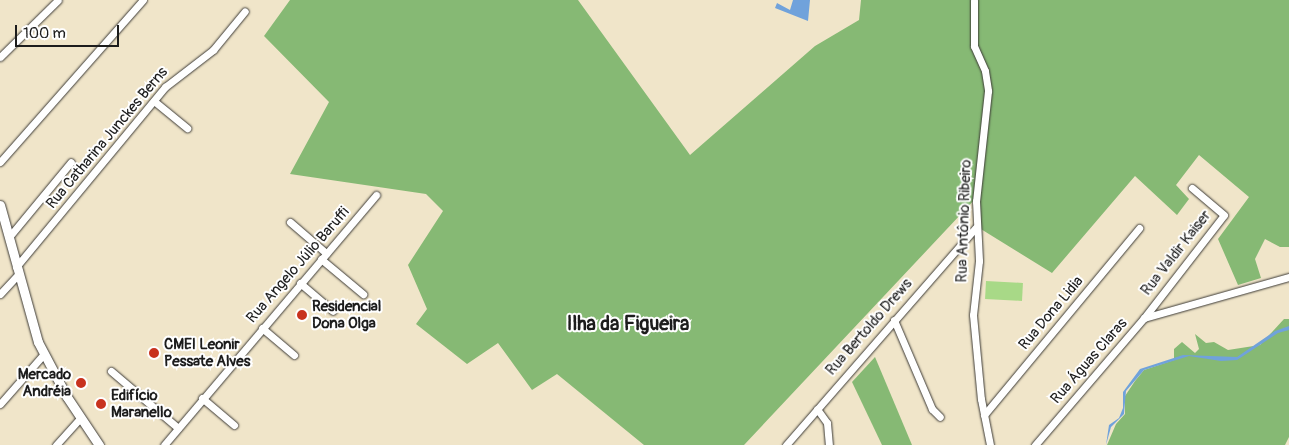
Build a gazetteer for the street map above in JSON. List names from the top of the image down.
{
  "streets": {
    "street": [
      "Rua Catharina Junckes Berns",
      "Rua Antônio Ribeiro",
      "Rua Valdir Kaiser",
      "Rua Angelo Júlio Baruffi",
      "Rua Dona Lidia",
      "Rua Bertoldo Drews",
      "Rua Águas Claras"
    ]
  },
  "crossings": [
    ["Rua Antônio Ribeiro", "Rua Dona Lidia"],
    ["Rua Antônio Ribeiro", "Rua Bertoldo Drews"],
    ["Rua Valdir Kaiser", "Rua Águas Claras"]
  ],
  "districts": ["Ilha da Figueira"],
  "places": [
    "Residencial Dona Olga",
    "CMEI Leonir Pessate Alves",
    "Mercado Andréia",
    "Edifício Maranello"
  ],
  "scale_bar": "100 m"
}
